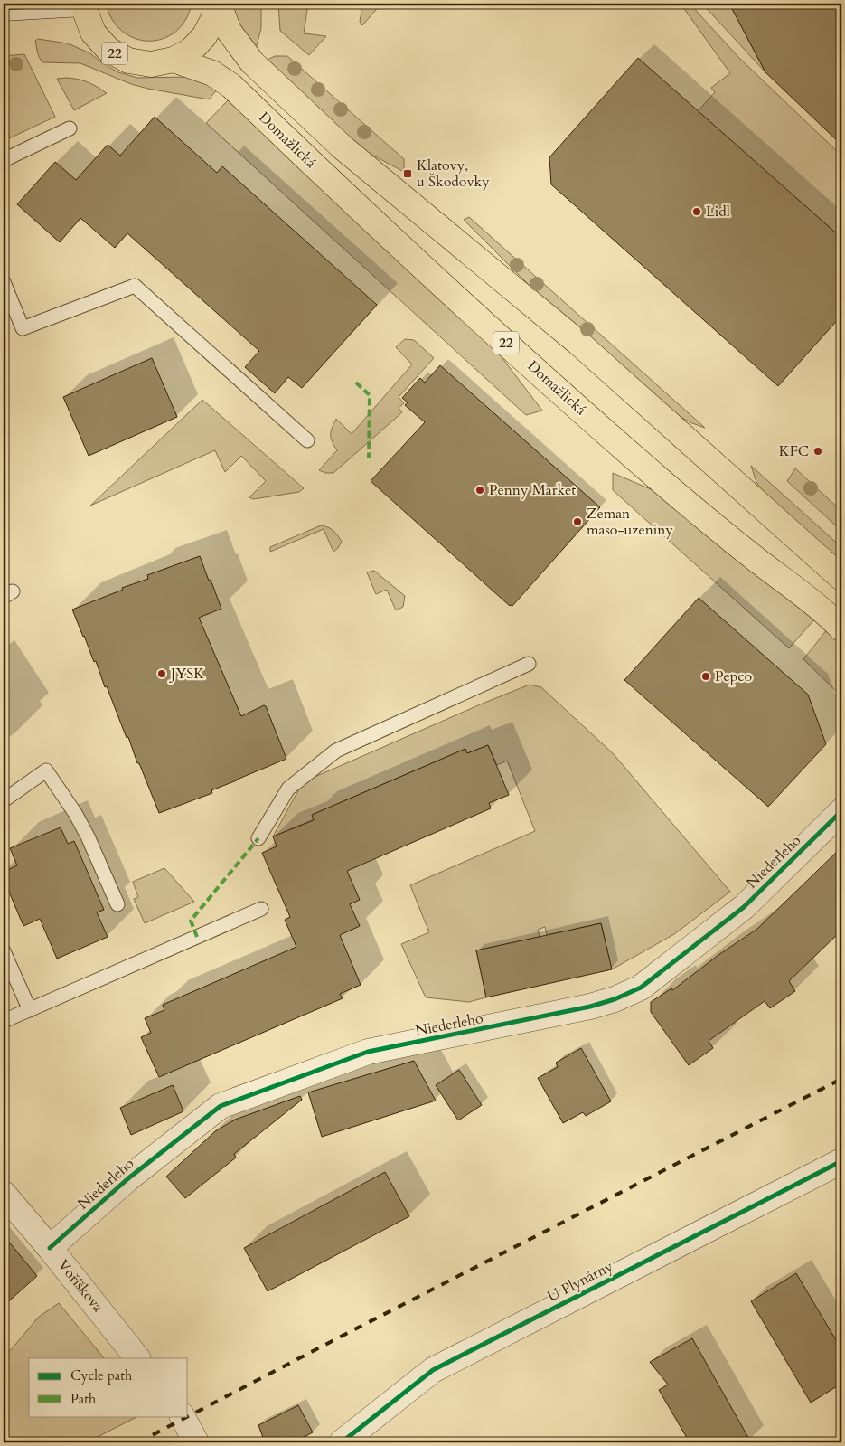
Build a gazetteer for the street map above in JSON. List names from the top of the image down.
{
  "streets": {
    "main road": ["22", "Domažlická"],
    "street": ["Niederleho", "U Plynárny", "Voříškova"]
  },
  "crossings": [
    ["22", "Domažlická"],
    ["Niederleho", "Voříškova"]
  ],
  "places": {
    "transit": ["Klatovy, u Škodovky"],
    "other": [
      "Lidl",
      "KFC",
      "Penny Market",
      "Zeman maso-uzeniny",
      "JYSK",
      "Pepco"
    ]
  },
  "legend": ["Cycle path", "Path"]
}
